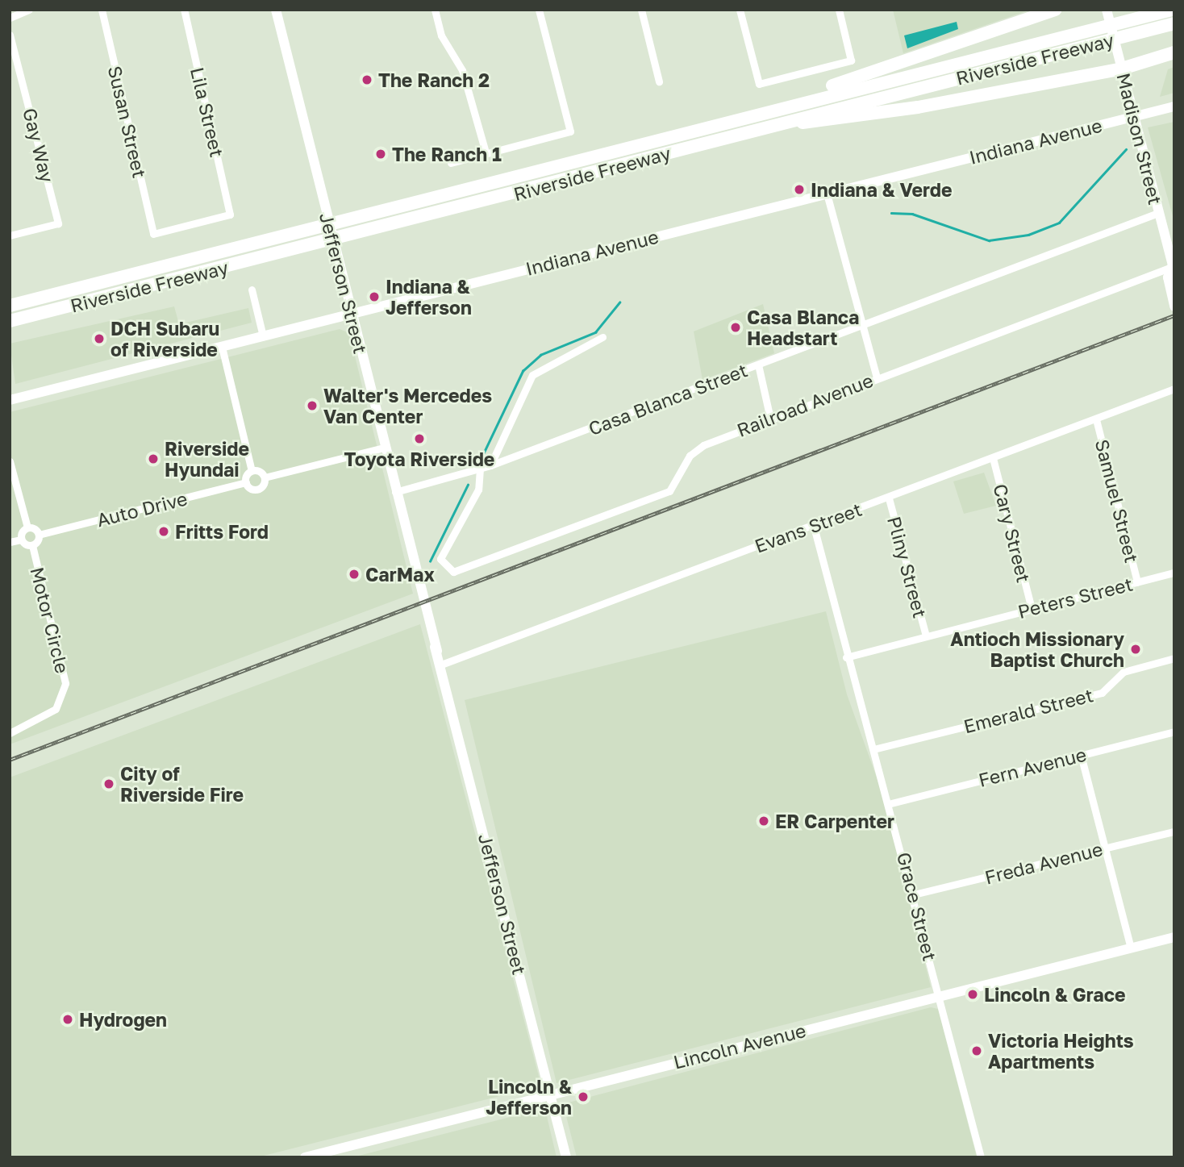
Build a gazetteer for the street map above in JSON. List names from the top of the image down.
{
  "streets": {
    "highway": ["Riverside Freeway"],
    "street": [
      "Lila Street",
      "Susan Street",
      "Madison Street",
      "Indiana Avenue",
      "Gay Way",
      "Jefferson Street",
      "Casa Blanca Street",
      "Railroad Avenue",
      "Samuel Street",
      "Auto Drive",
      "Evans Street",
      "Cary Street",
      "Pliny Street",
      "Peters Street",
      "Motor Circle",
      "Emerald Street",
      "Fern Avenue",
      "Freda Avenue",
      "Grace Street",
      "Lincoln Avenue"
    ]
  },
  "crossings": [
    ["Lila Street", "Susan Street"],
    ["Madison Street", "Indiana Avenue"],
    ["Madison Street", "Casa Blanca Street"],
    ["Madison Street", "Railroad Avenue"],
    ["Indiana Avenue", "Jefferson Street"],
    ["Jefferson Street", "Casa Blanca Street"],
    ["Jefferson Street", "Auto Drive"],
    ["Jefferson Street", "Evans Street"],
    ["Jefferson Street", "Lincoln Avenue"],
    ["Casa Blanca Street", "Railroad Avenue"],
    ["Samuel Street", "Evans Street"],
    ["Samuel Street", "Peters Street"],
    ["Evans Street", "Cary Street"],
    ["Evans Street", "Pliny Street"],
    ["Evans Street", "Grace Street"],
    ["Cary Street", "Peters Street"],
    ["Pliny Street", "Peters Street"],
    ["Peters Street", "Grace Street"],
    ["Emerald Street", "Grace Street"],
    ["Fern Avenue", "Grace Street"],
    ["Freda Avenue", "Grace Street"],
    ["Grace Street", "Lincoln Avenue"]
  ],
  "places": [
    "The Ranch 2",
    "The Ranch 1",
    "Indiana & Verde",
    "Indiana & Jefferson",
    "Casa Blanca Headstart",
    "DCH Subaru of Riverside",
    "Walter's Mercedes Van Center",
    "Toyota Riverside",
    "Riverside Hyundai",
    "Fritts Ford",
    "CarMax",
    "Antioch Missionary Baptist Church",
    "City of Riverside Fire",
    "ER Carpenter",
    "Lincoln & Grace",
    "Hydrogen",
    "Victoria Heights Apartments",
    "Lincoln & Jefferson"
  ]
}
